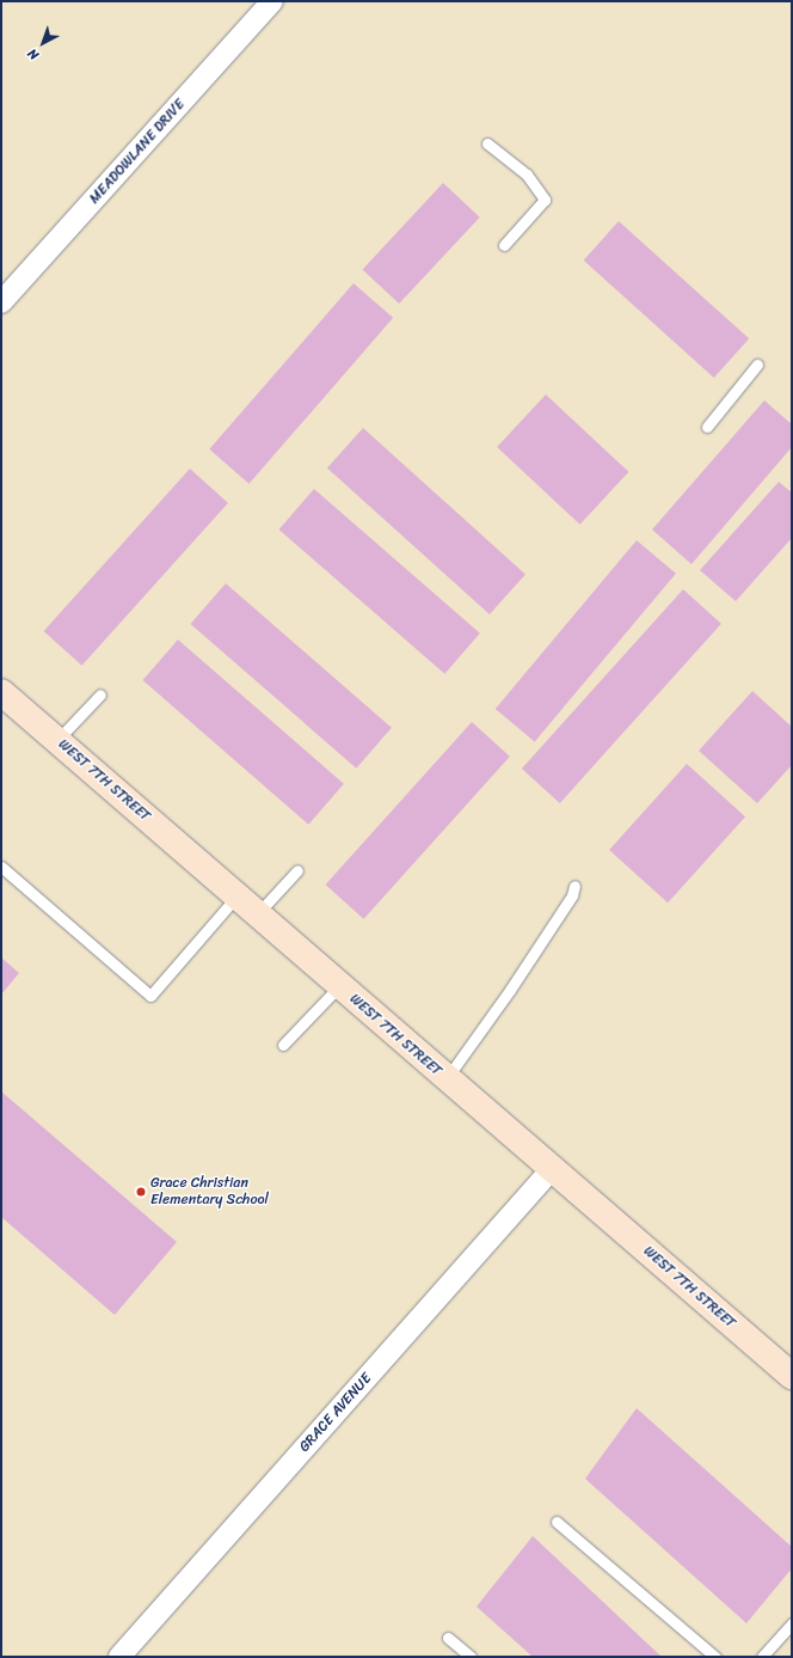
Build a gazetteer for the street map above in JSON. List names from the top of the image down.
{
  "streets": {
    "main road": ["WEST 7TH STREET"],
    "street": ["MEADOWLANE DRIVE", "GRACE AVENUE"]
  },
  "crossings": [
    ["WEST 7TH STREET", "GRACE AVENUE"]
  ],
  "places": ["Grace Christian Elementary School"],
  "north": "bottom left"
}
